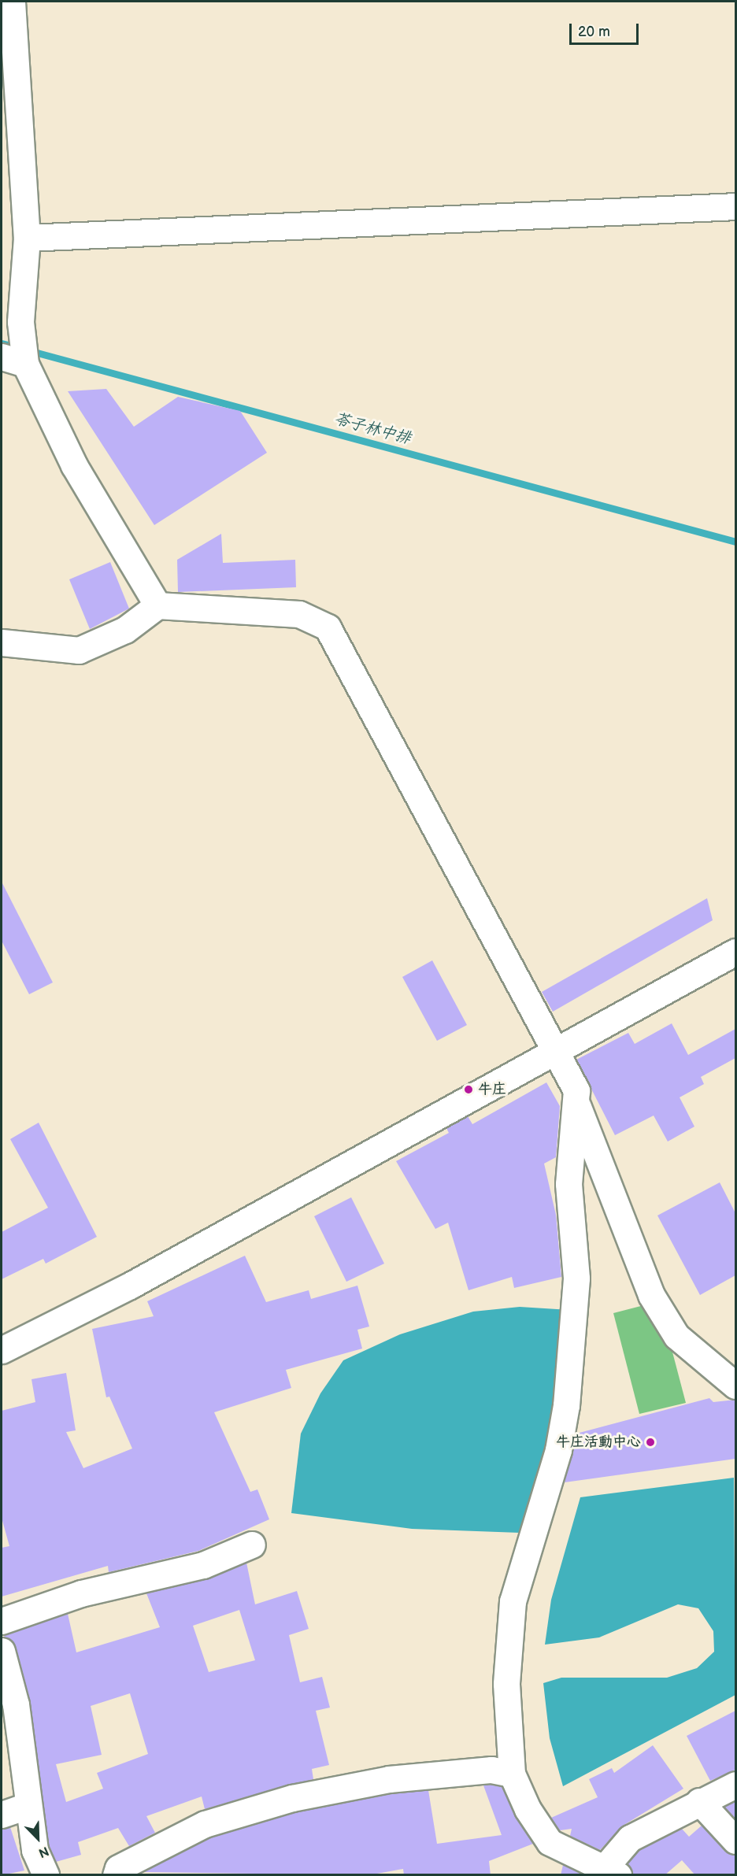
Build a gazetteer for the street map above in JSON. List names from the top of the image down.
{
  "water": ["苓子林中排"],
  "places": ["牛庄", "牛庄活動中心"],
  "scale_bar": "20 m",
  "north": "bottom right"
}
